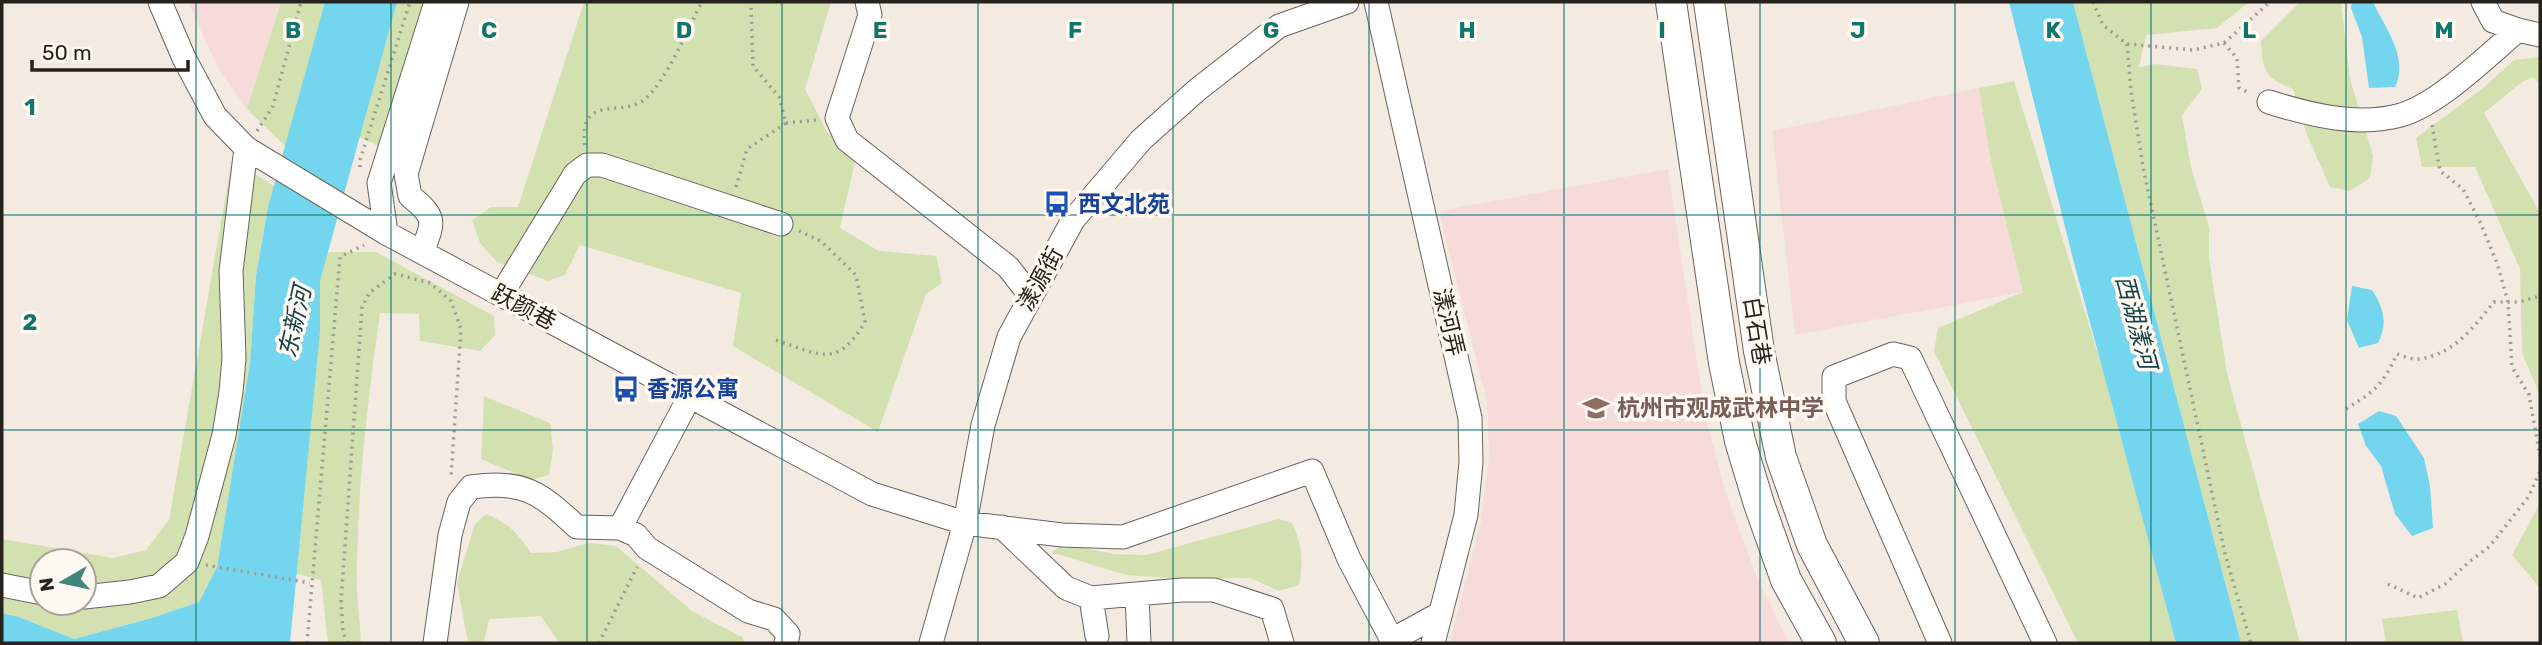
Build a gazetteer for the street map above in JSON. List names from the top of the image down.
{
  "streets": {
    "main road": ["白石巷"],
    "street": ["漾源街", "跃颜巷", "漾河弄"]
  },
  "crossings": [
    ["漾源街", "跃颜巷"]
  ],
  "water": ["东新河", "西湖漾河"],
  "places": {
    "bus stop": ["西文北苑", "香源公寓"],
    "school or university": ["杭州市观成武林中学"]
  },
  "scale_bar": "50 m",
  "north": "left",
  "grid": {
    "columns": [
      "B",
      "C",
      "D",
      "E",
      "F",
      "G",
      "H",
      "I",
      "J",
      "K",
      "L",
      "M"
    ],
    "rows": ["1", "2"]
  }
}
